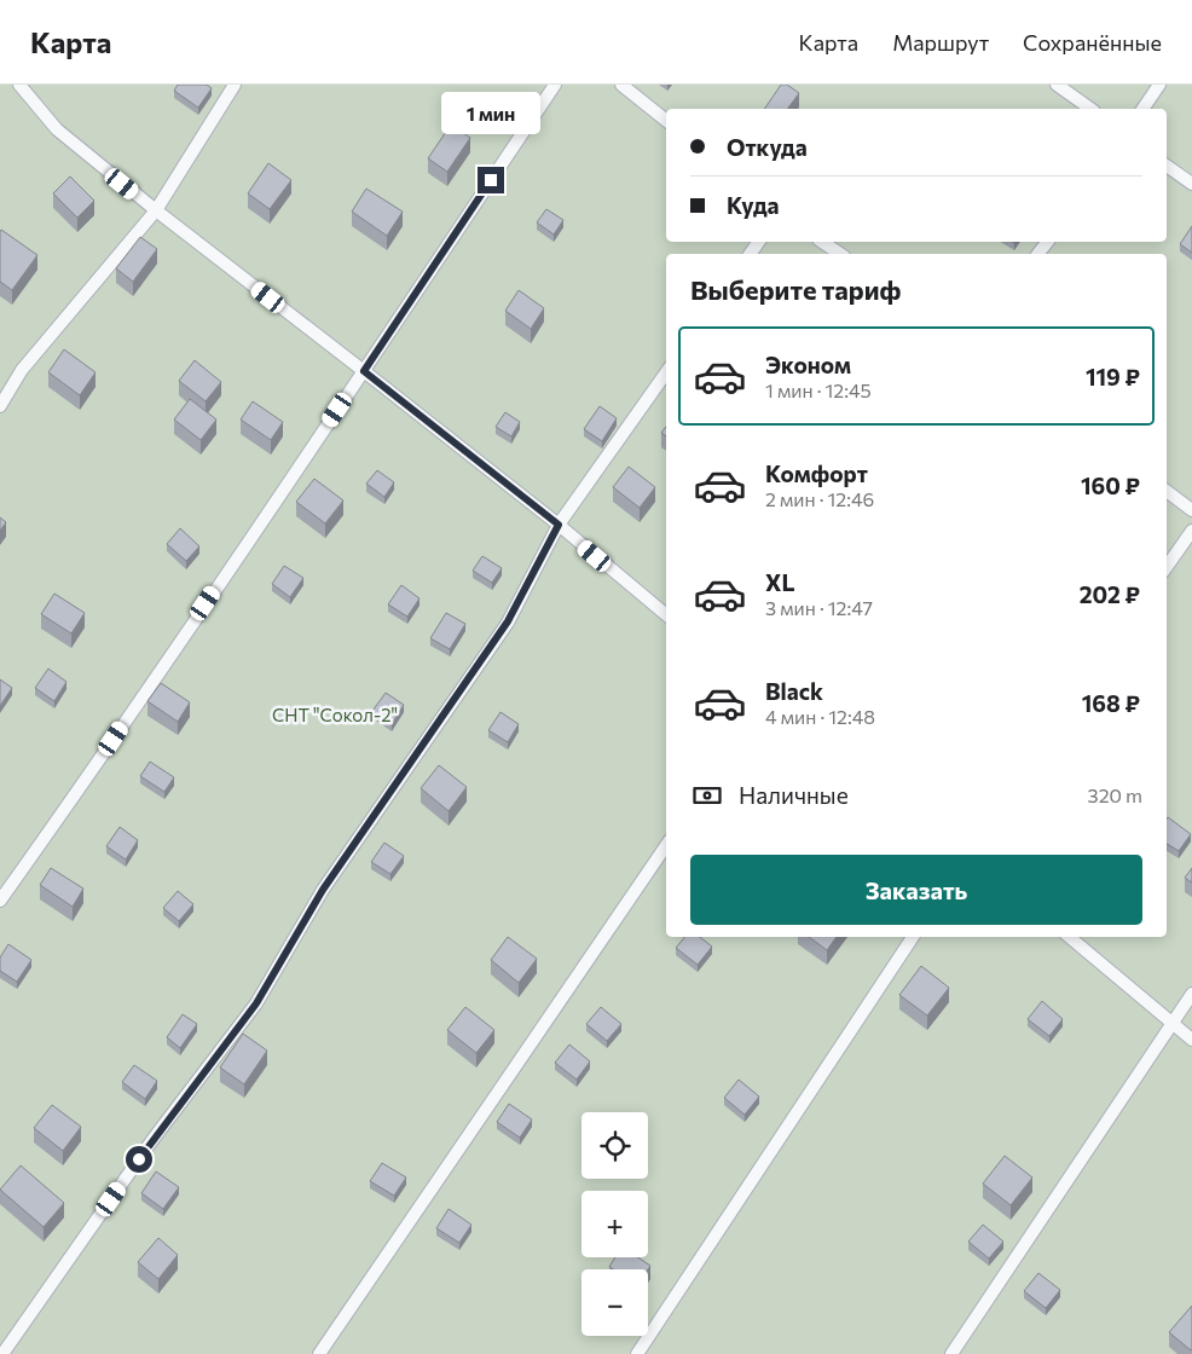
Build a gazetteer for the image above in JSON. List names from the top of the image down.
{
  "parks": ["СНТ \"Сокол-2\""],
  "page": {
    "header": "Карта",
    "nav": ["Карта", "Маршрут", "Сохранённые"],
    "bubble": "1 мин",
    "banner": ["Откуда", "Куда"],
    "heading": "Выберите тариф",
    "list": [
      {
        "name": "Эконом",
        "note": "1 мин · 12:45",
        "value": "119 ₽"
      },
      {
        "name": "Комфорт",
        "note": "2 мин · 12:46",
        "value": "160 ₽"
      },
      {
        "name": "XL",
        "note": "3 мин · 12:47",
        "value": "202 ₽"
      },
      {
        "name": "Black",
        "note": "4 мин · 12:48",
        "value": "168 ₽"
      }
    ],
    "pay": ["Наличные", "320 m"],
    "buttons": "Заказать",
    "map_buttons": ["+", "−"]
  }
}
